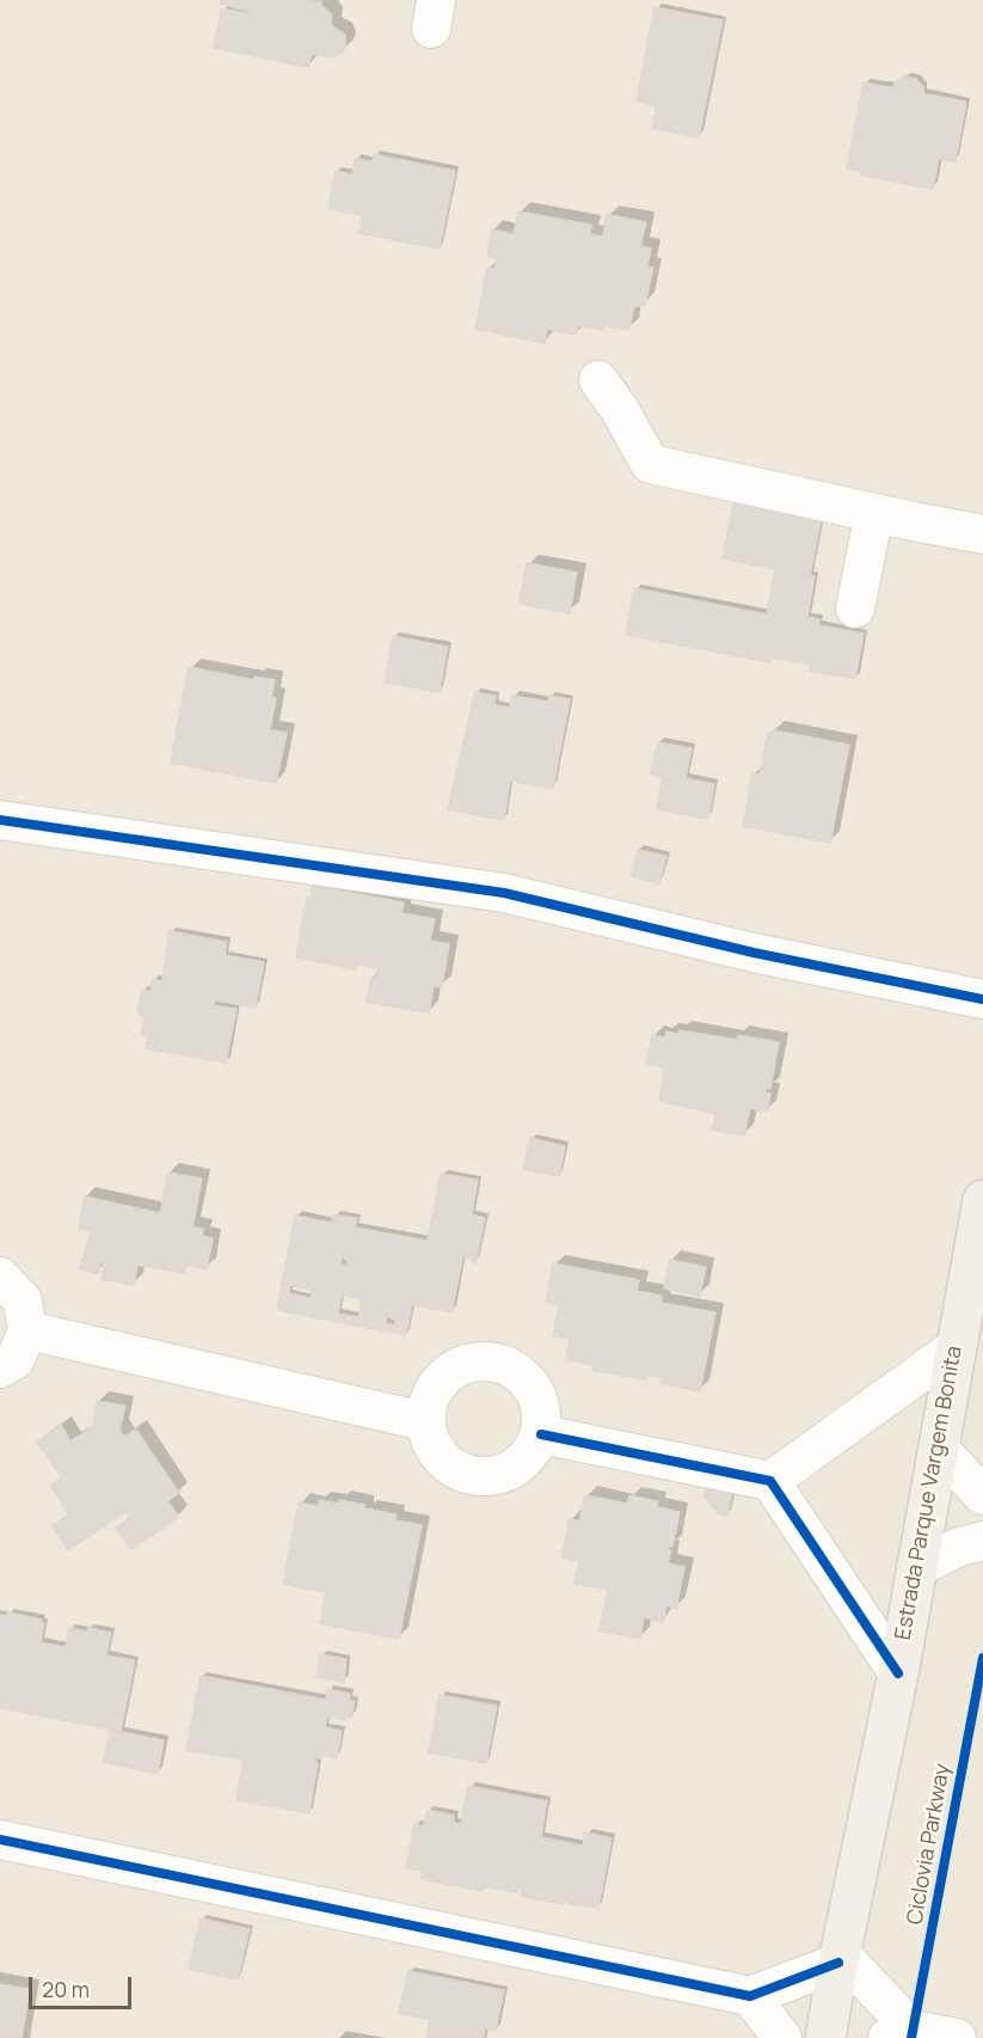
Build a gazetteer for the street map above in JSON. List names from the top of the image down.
{
  "streets": {
    "main road": ["Estrada Parque Vargem Bonita"],
    "cycle path": ["Ciclovia Parkway"]
  },
  "scale_bar": "20 m"
}
